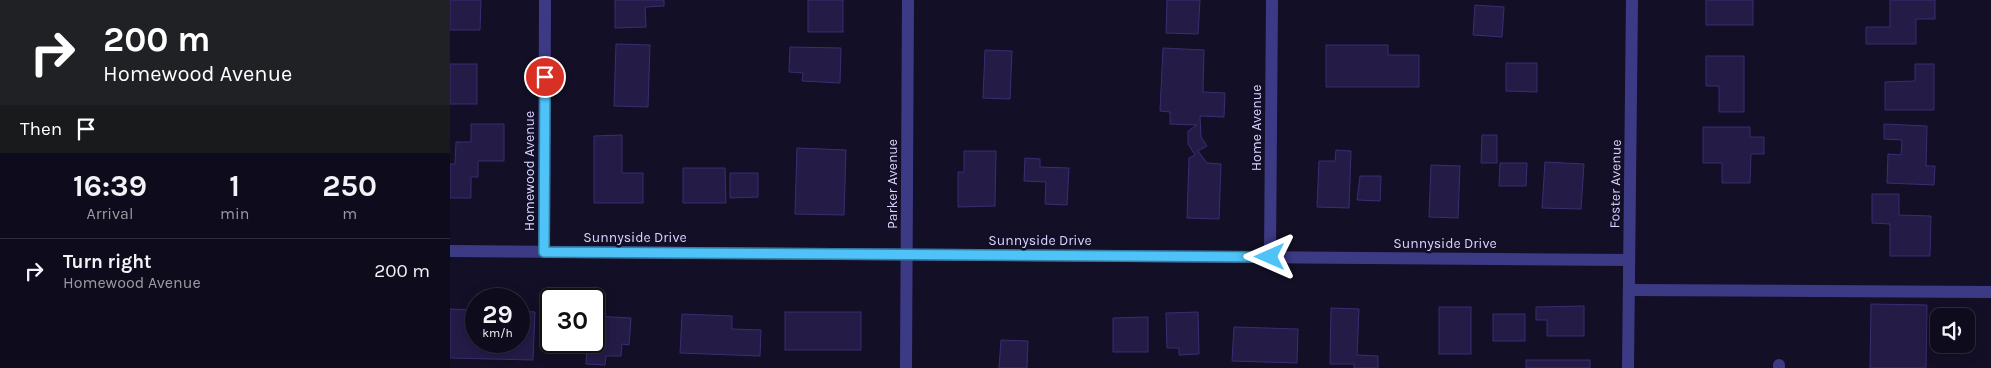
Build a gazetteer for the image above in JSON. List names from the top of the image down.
{
  "streets": {
    "street": [
      "Home Avenue",
      "Homewood Avenue",
      "Parker Avenue",
      "Foster Avenue",
      "Sunnyside Drive"
    ]
  },
  "crossings": [
    ["Home Avenue", "Sunnyside Drive"],
    ["Homewood Avenue", "Sunnyside Drive"],
    ["Parker Avenue", "Sunnyside Drive"],
    ["Foster Avenue", "Sunnyside Drive"]
  ],
  "page": {
    "turn": ["200 m", "Homewood Avenue"],
    "then": "Then",
    "eta": [
      "16:39",
      "Arrival",
      "1",
      "min",
      "250",
      "m"
    ],
    "list": [
      {
        "name": "Turn right",
        "note": "Homewood Avenue",
        "value": "200 m"
      }
    ],
    "speed": "29 km/h",
    "limit": "30"
  }
}
